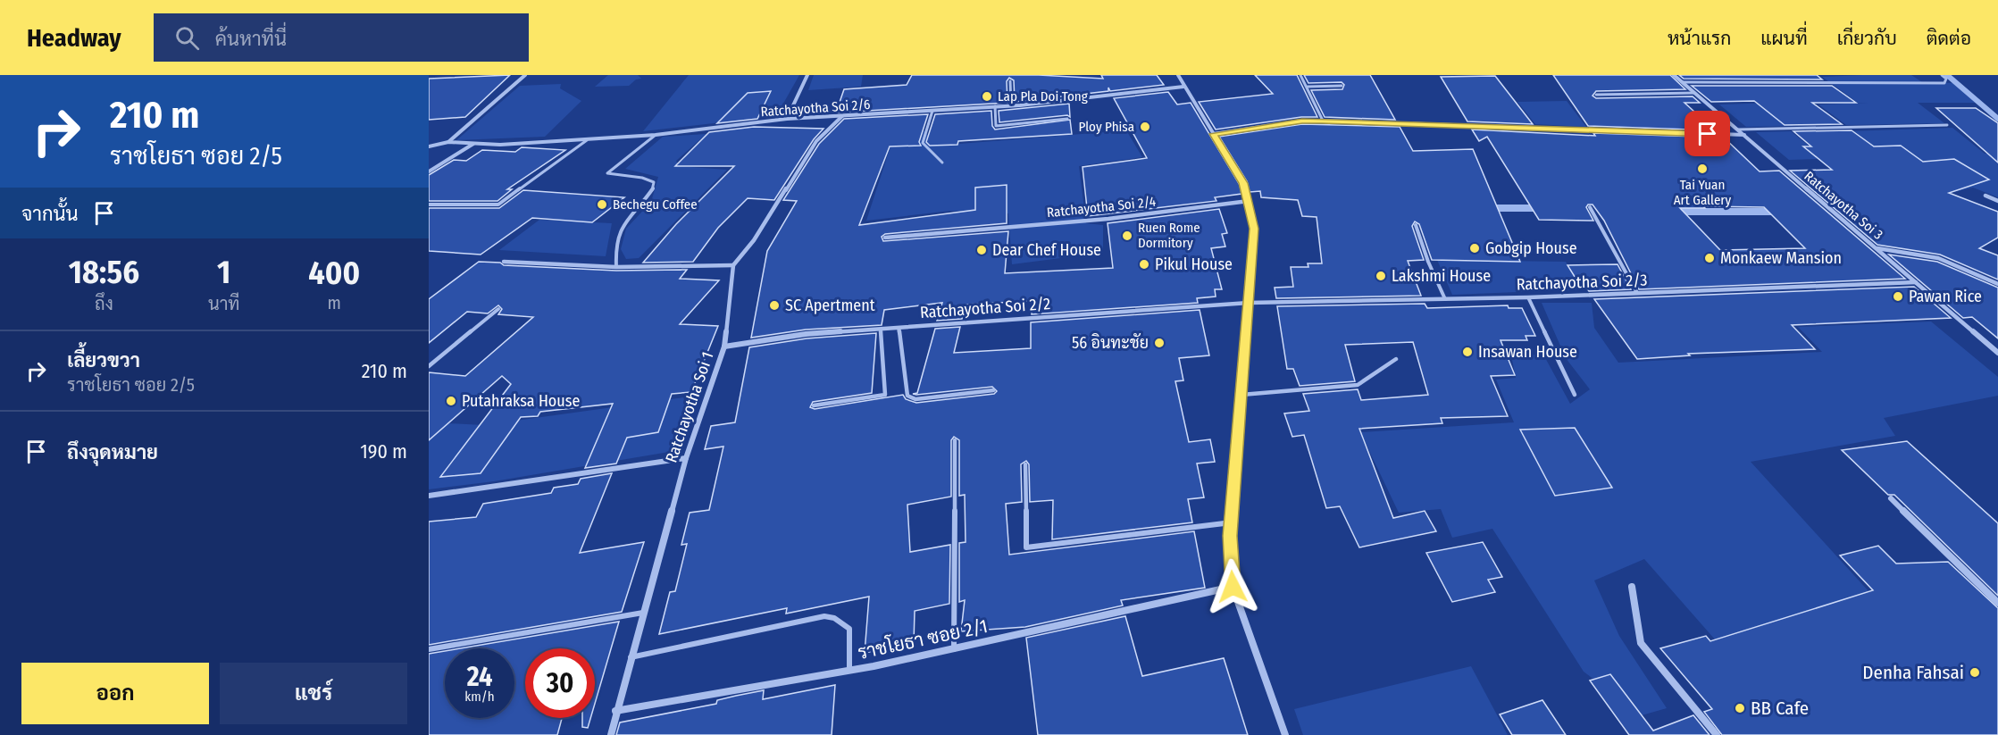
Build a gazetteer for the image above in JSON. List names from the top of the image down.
{
  "streets": {
    "street": [
      "Ratchayotha Soi 2/6",
      "Ratchayotha Soi 3",
      "Ratchayotha Soi 2/4",
      "Ratchayotha Soi 2/3",
      "Ratchayotha Soi 2/2",
      "Ratchayotha Soi 1",
      "ราชโยธา ซอย 2/1"
    ]
  },
  "crossings": [
    ["Ratchayotha Soi 3", "Ratchayotha Soi 2/3"],
    ["Ratchayotha Soi 2/3", "Ratchayotha Soi 2/2"],
    ["Ratchayotha Soi 2/2", "Ratchayotha Soi 1"],
    ["Ratchayotha Soi 1", "ราชโยธา ซอย 2/1"]
  ],
  "places": [
    "Lap Pla Doi Tong",
    "Ploy Phisa",
    "Tai Yuan Art Gallery",
    "Bechegu Coffee",
    "Ruen Rome Dormitory",
    "Gobgip House",
    "Dear Chef House",
    "Monkaew Mansion",
    "Pikul House",
    "Lakshmi House",
    "Pawan Rice",
    "SC Apertment",
    "56 อินทะชัย",
    "Insawan House",
    "Putahraksa House",
    "Denha Fahsai",
    "BB Cafe"
  ],
  "page": {
    "header": "Headway",
    "search": "ค้นหาที่นี่",
    "nav": [
      "หน้าแรก",
      "แผนที่",
      "เกี่ยวกับ",
      "ติดต่อ"
    ],
    "turn": ["210 m", "ราชโยธา ซอย 2/5"],
    "then": "จากนั้น",
    "eta": [
      "18:56",
      "ถึง",
      "1",
      "นาที",
      "400",
      "m"
    ],
    "list": [
      {
        "name": "เลี้ยวขวา",
        "note": "ราชโยธา ซอย 2/5",
        "value": "210 m"
      },
      {
        "name": "ถึงจุดหมาย",
        "value": "190 m"
      }
    ],
    "speed": "24 km/h",
    "limit": "30",
    "buttons": ["ออก", "แชร์"]
  }
}
